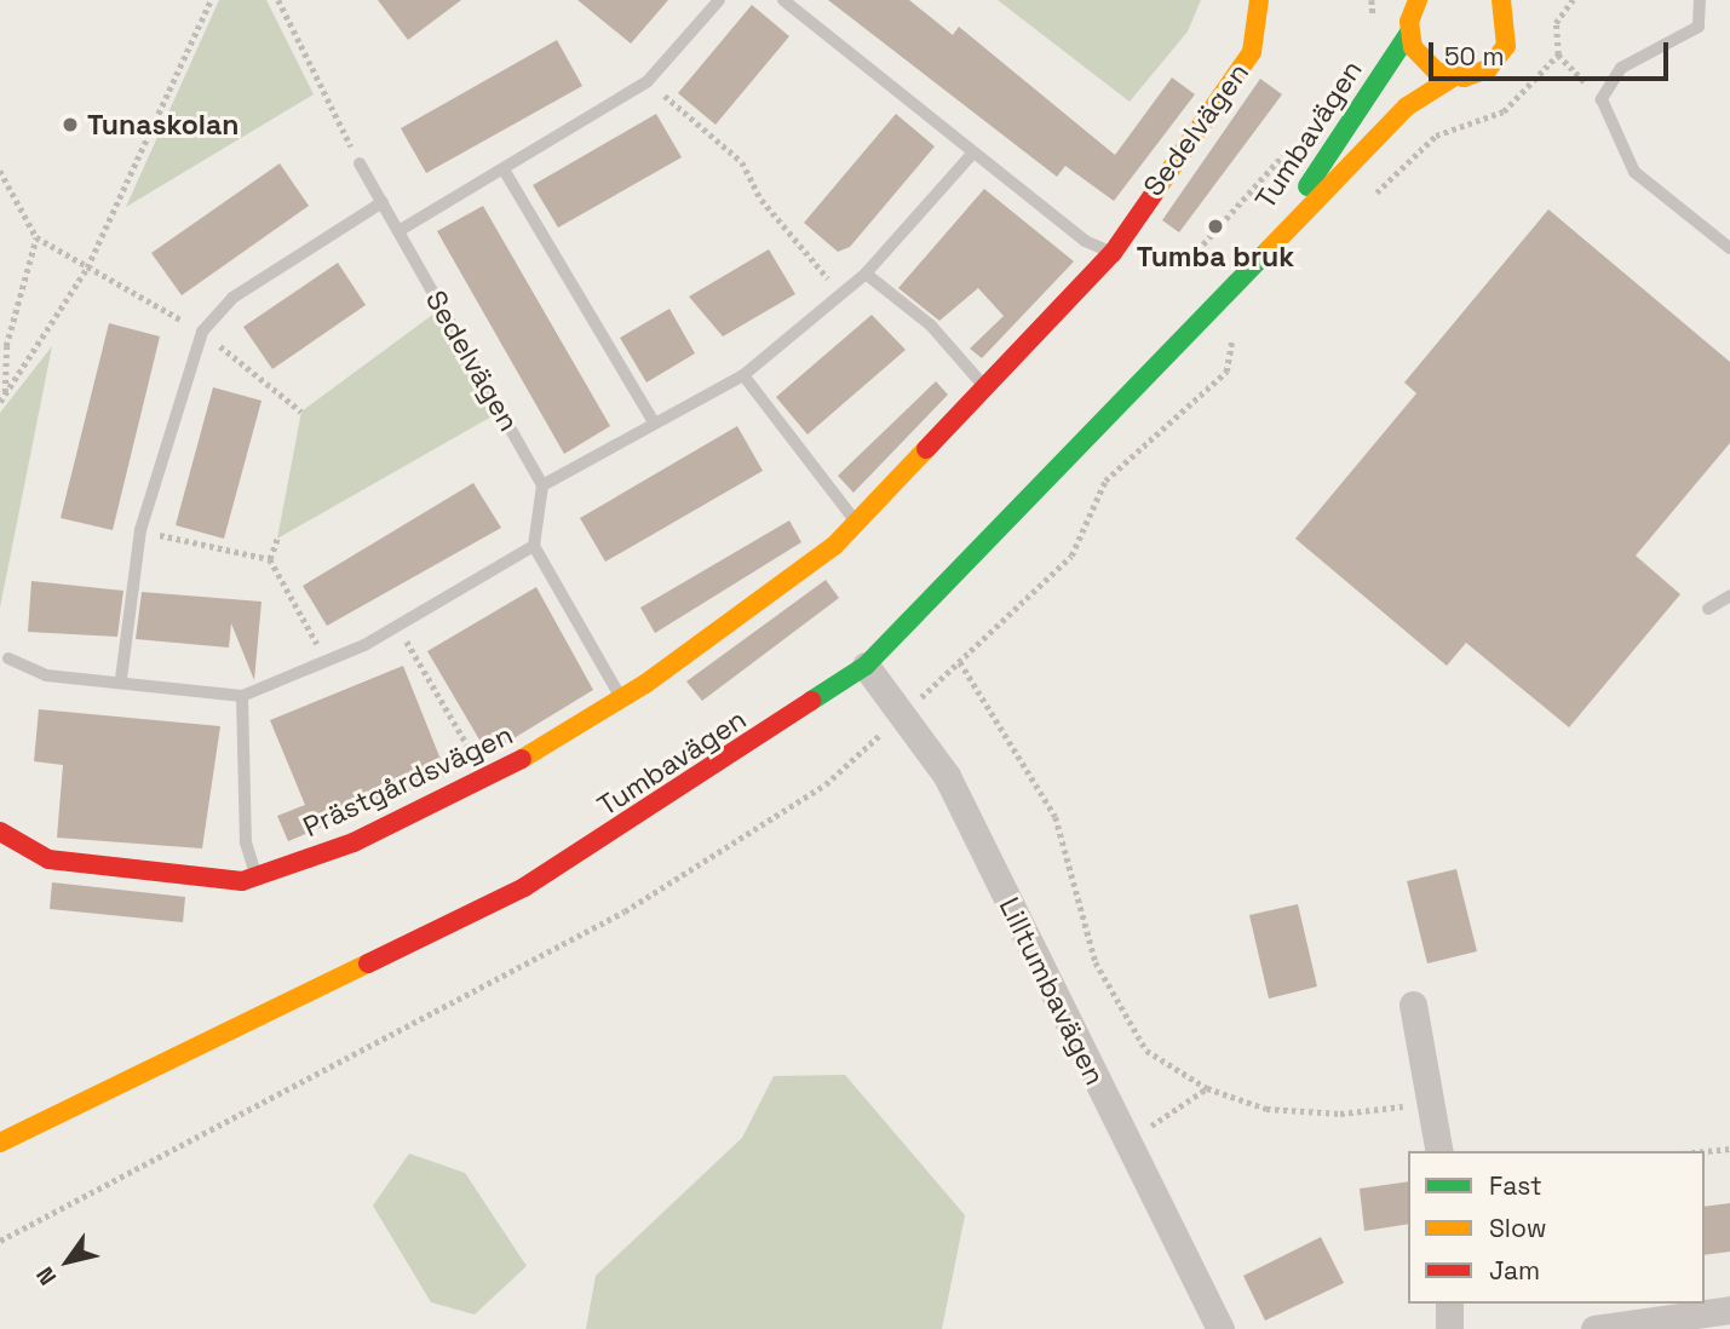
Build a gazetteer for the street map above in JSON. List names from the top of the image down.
{
  "streets": {
    "main road": ["Sedelvägen", "Tumbavägen", "Prästgårdsvägen"],
    "street": ["Lilltumbavägen"]
  },
  "crossings": [
    ["Sedelvägen", "Prästgårdsvägen"],
    ["Tumbavägen", "Lilltumbavägen"]
  ],
  "places": ["Tunaskolan", "Tumba bruk"],
  "legend": ["Fast", "Slow", "Jam"],
  "scale_bar": "50 m",
  "north": "bottom left"
}
